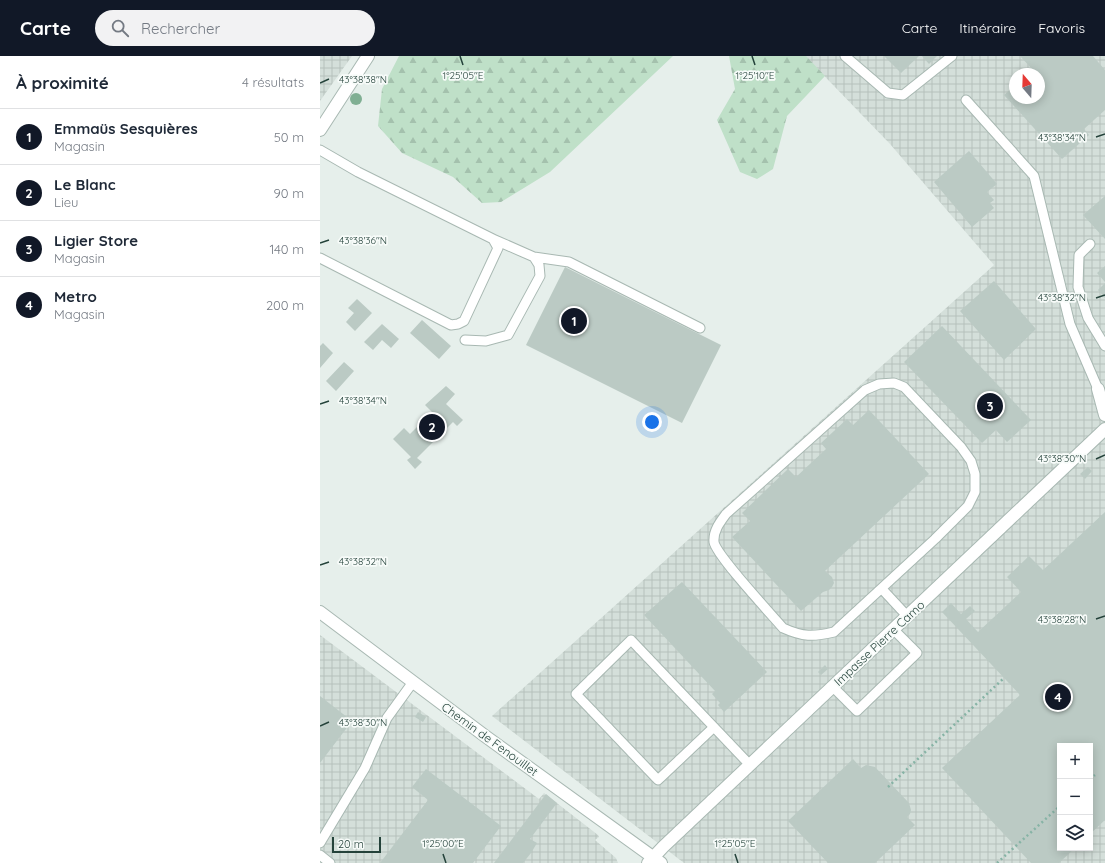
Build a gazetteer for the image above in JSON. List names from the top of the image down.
{
  "streets": {
    "street": ["Impasse Pierre Camo", "Chemin de Fenouillet"]
  },
  "crossings": [
    ["Impasse Pierre Camo", "Chemin de Fenouillet"]
  ],
  "scale_bar": "20 m",
  "north": "top",
  "page": {
    "header": "Carte",
    "search": "Rechercher",
    "nav": ["Carte", "Itinéraire", "Favoris"],
    "heading": ["À proximité", "4 résultats"],
    "list": [
      {
        "mark": "1",
        "name": "Emmaüs Sesquières",
        "note": "Magasin",
        "value": "50 m"
      },
      {
        "mark": "2",
        "name": "Le Blanc",
        "note": "Lieu",
        "value": "90 m"
      },
      {
        "mark": "3",
        "name": "Ligier Store",
        "note": "Magasin",
        "value": "140 m"
      },
      {
        "mark": "4",
        "name": "Metro",
        "note": "Magasin",
        "value": "200 m"
      }
    ],
    "pins": [
      "1",
      "3",
      "2",
      "4"
    ],
    "map_buttons": ["+", "−"],
    "scale": "20 m"
  },
  "coordinates": [
    "1°25'05\"E",
    "1°25'10\"E",
    "43°38'38\"N",
    "43°38'34\"N",
    "43°38'36\"N",
    "43°38'32\"N",
    "43°38'30\"N",
    "43°38'28\"N",
    "1°25'00\"E"
  ]
}
